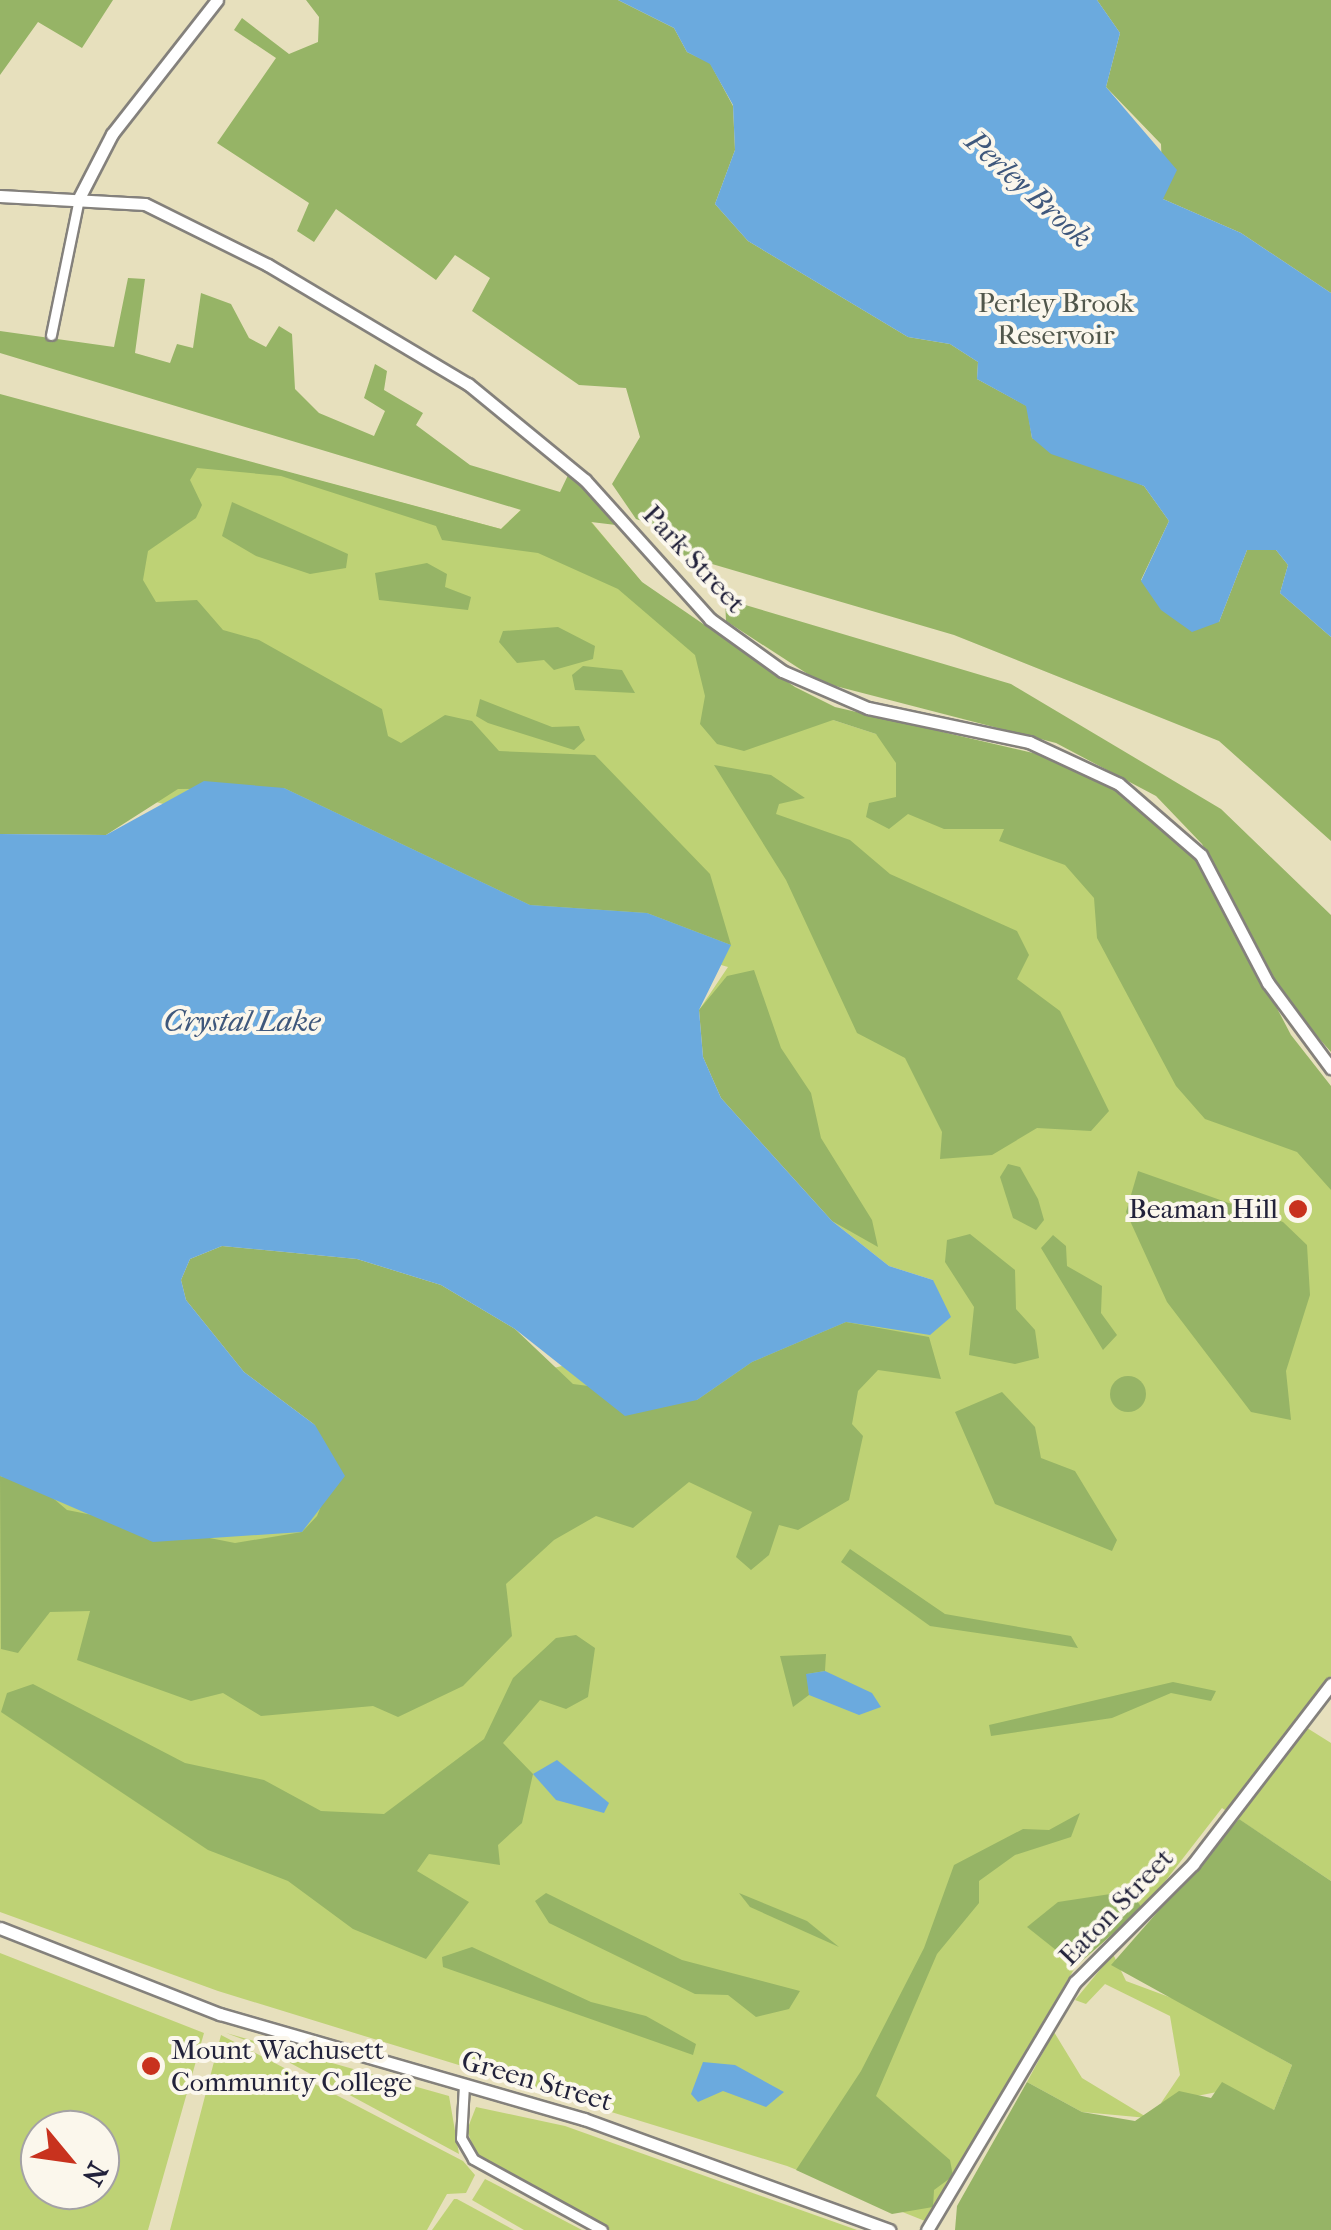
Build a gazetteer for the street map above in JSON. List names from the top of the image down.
{
  "streets": {
    "street": ["Park Street", "Eaton Street", "Green Street"]
  },
  "water": ["Perley Brook", "Crystal Lake"],
  "parks": ["Perley Brook Reservoir"],
  "places": ["Beaman Hill", "Mount Wachusett Community College"],
  "north": "bottom right"
}
